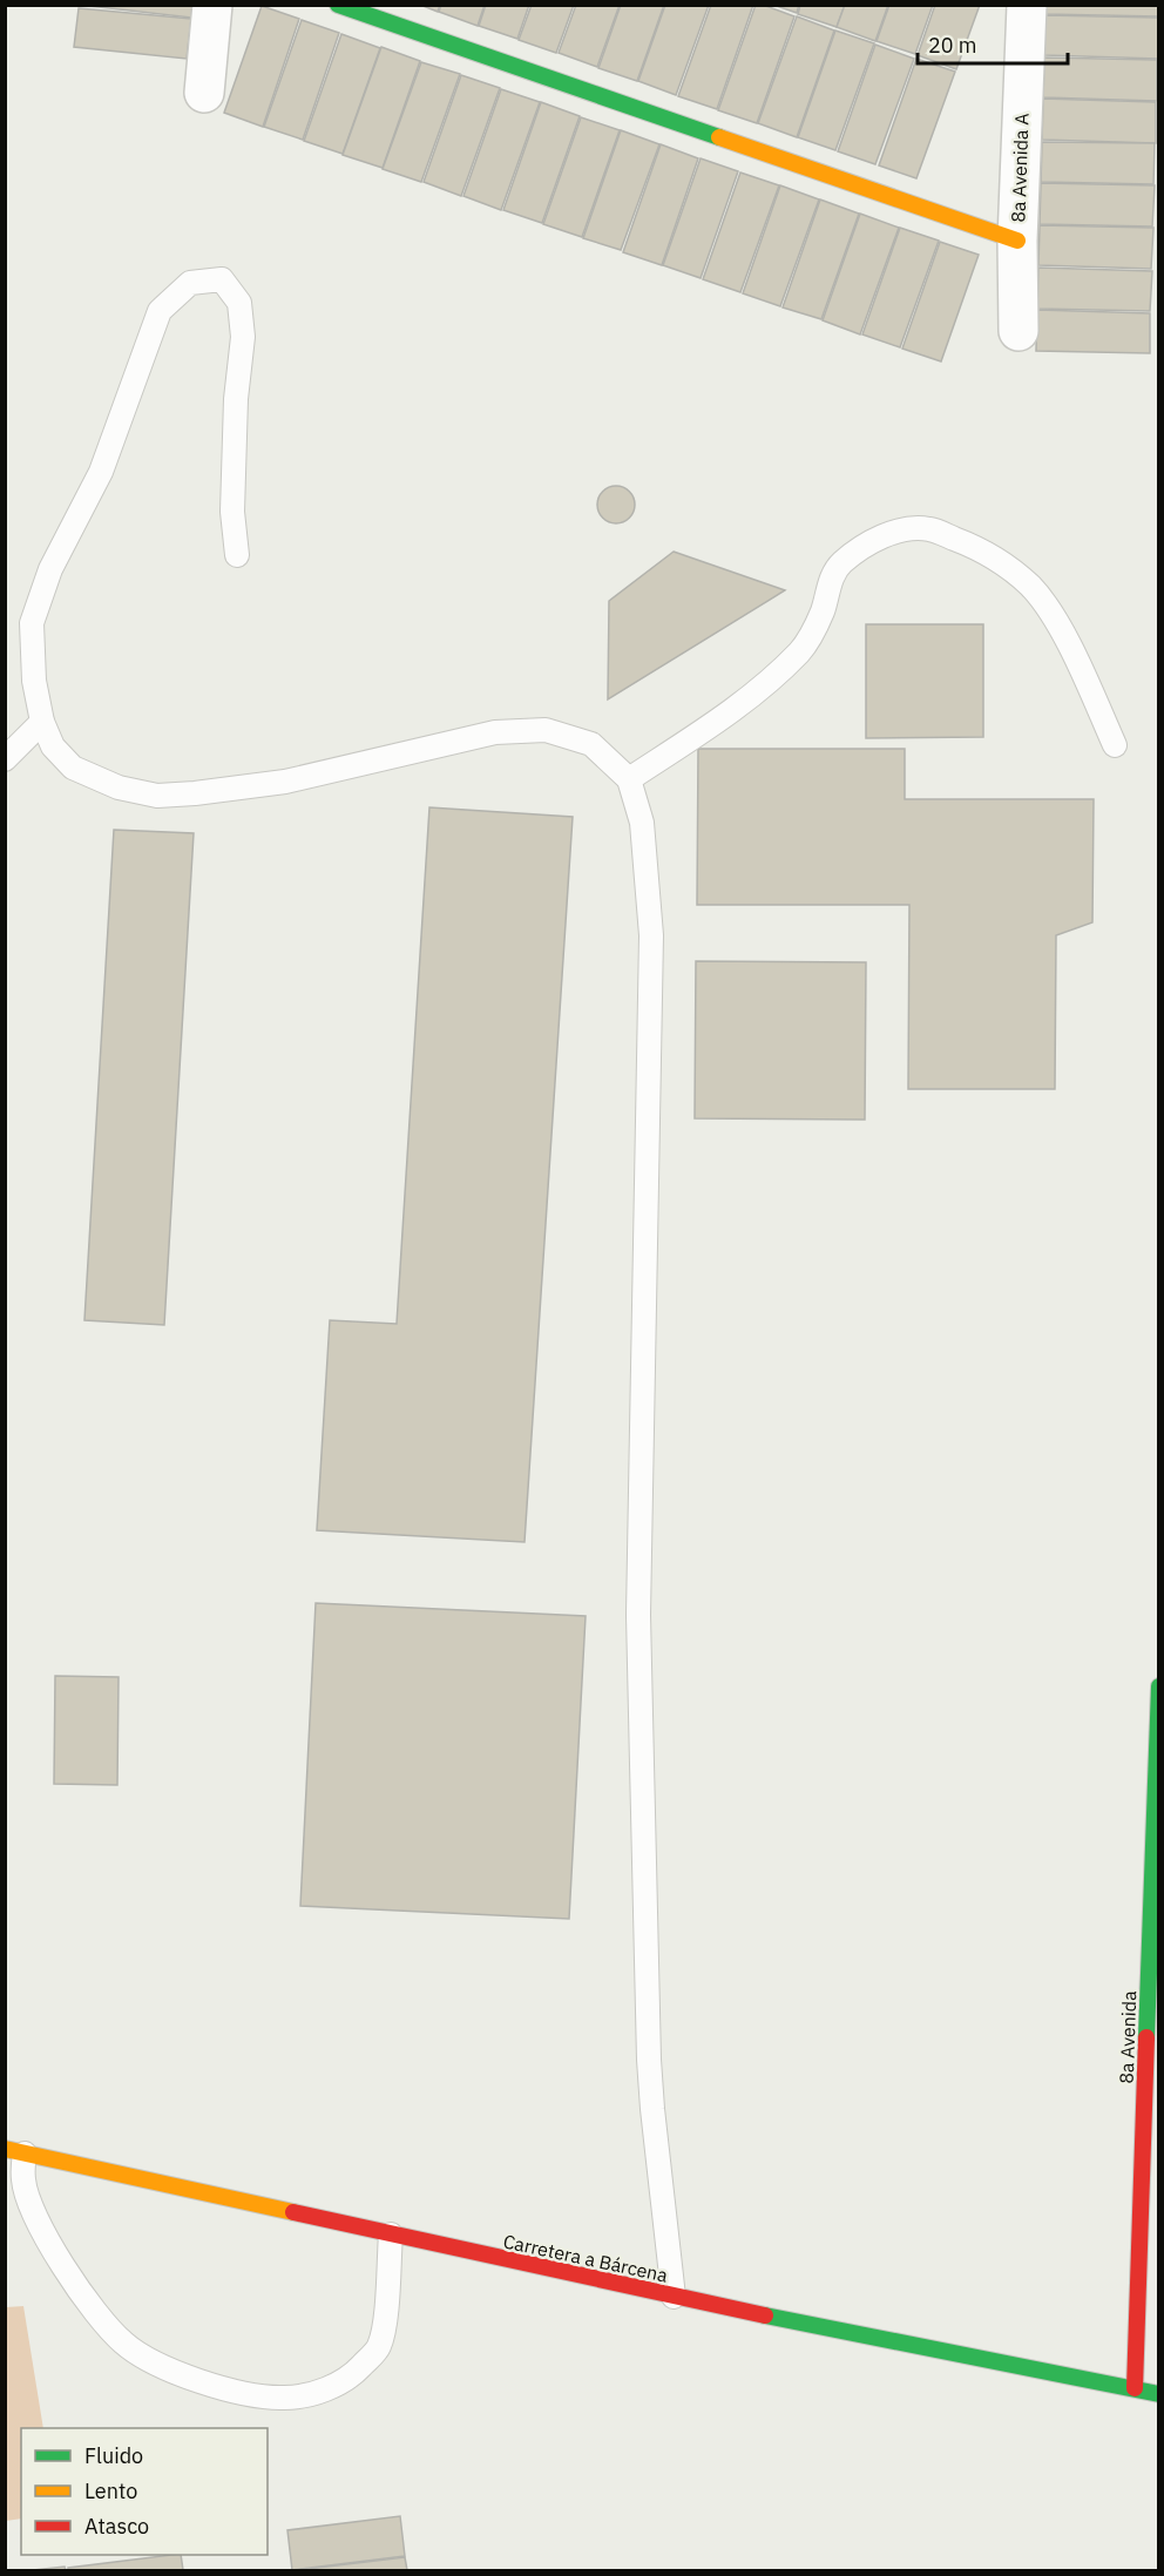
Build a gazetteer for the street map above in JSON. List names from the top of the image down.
{
  "streets": {
    "street": ["8a Avenida A", "8a Avenida", "Carretera a Bárcena"]
  },
  "crossings": [
    ["8a Avenida", "Carretera a Bárcena"]
  ],
  "legend": ["Fluido", "Lento", "Atasco"],
  "scale_bar": "20 m"
}
